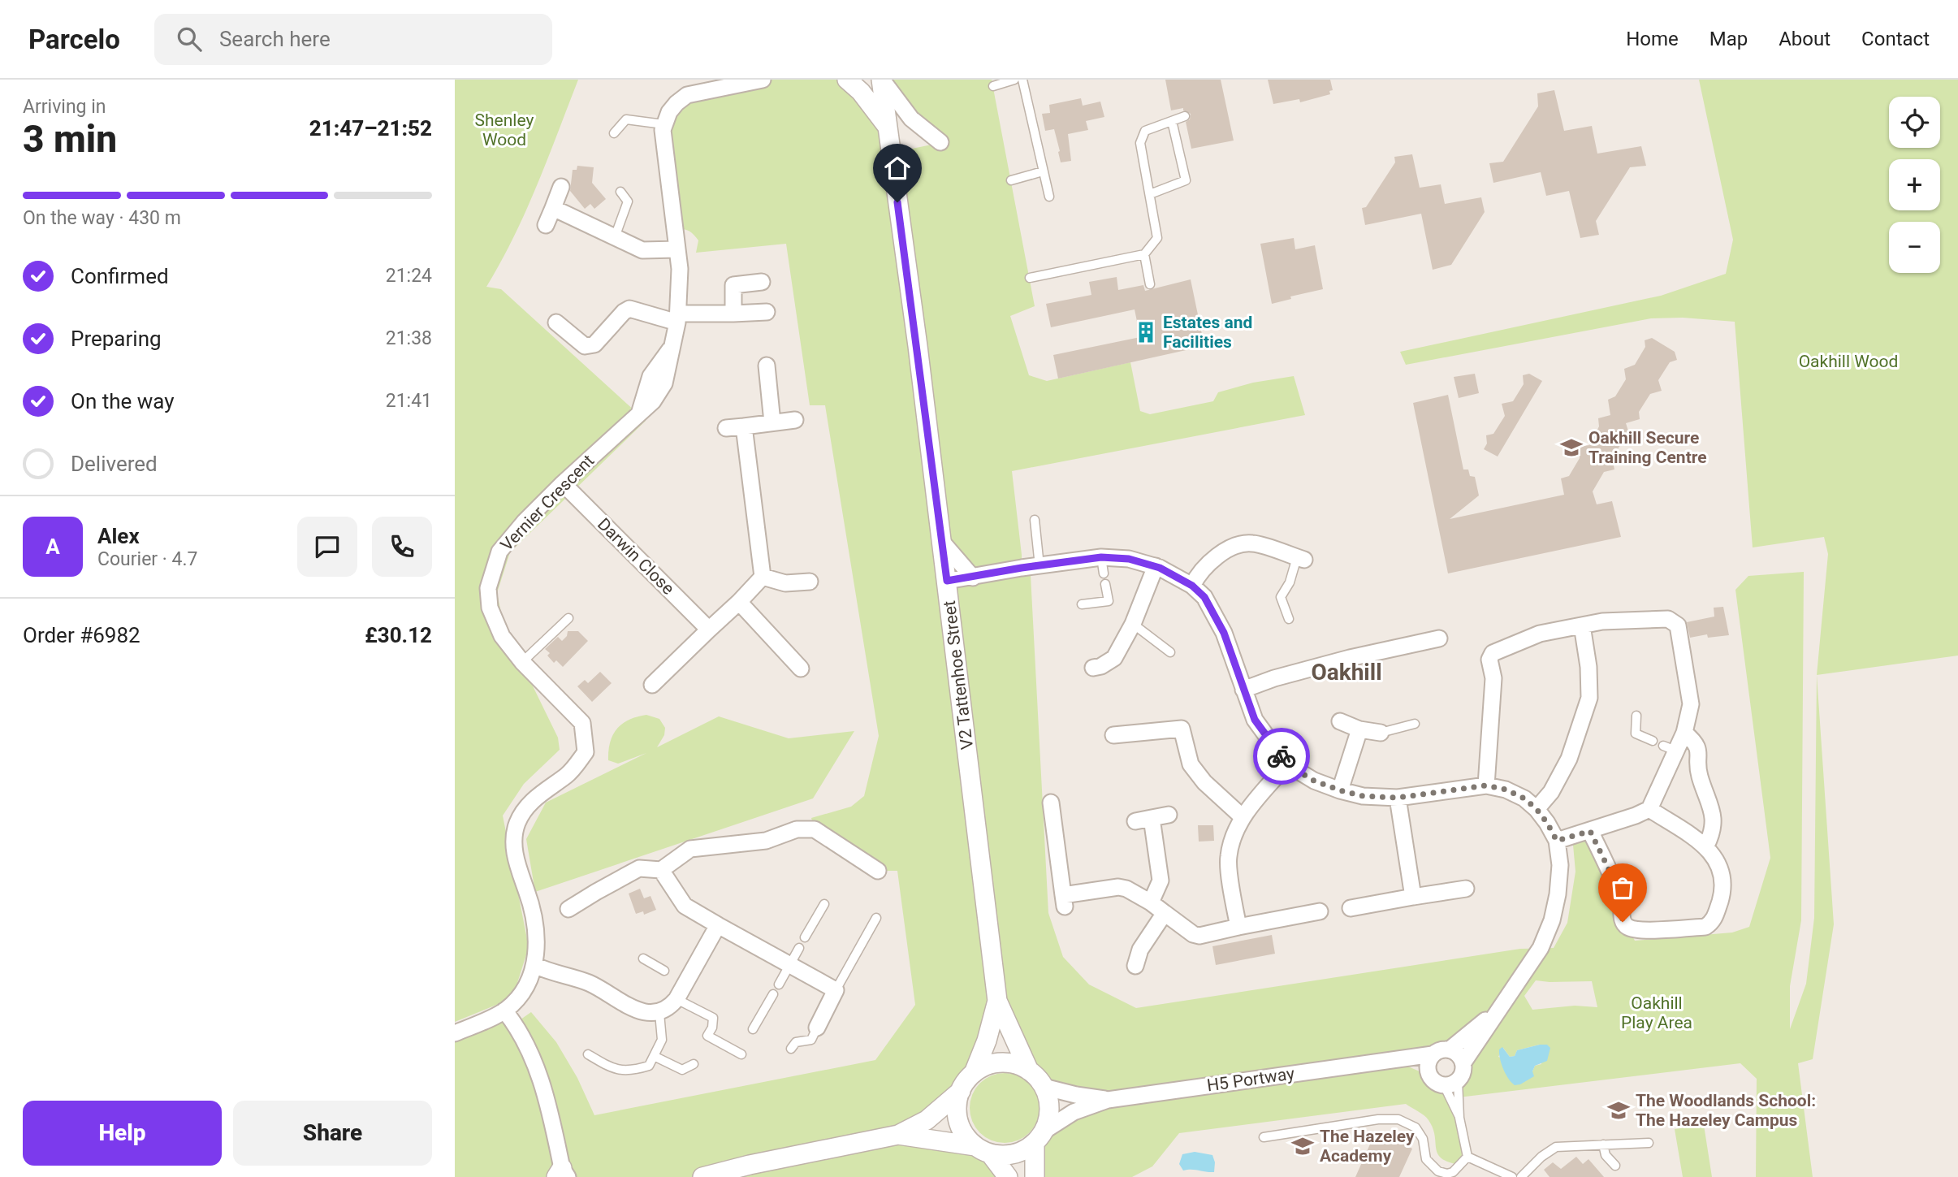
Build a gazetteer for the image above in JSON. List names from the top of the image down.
{
  "streets": {
    "street": [
      "Vernier Crescent",
      "Darwin Close",
      "V2 Tattenhoe Street",
      "H5 Portway"
    ]
  },
  "crossings": [
    ["Vernier Crescent", "Darwin Close"],
    ["V2 Tattenhoe Street", "H5 Portway"]
  ],
  "districts": ["Oakhill"],
  "parks": ["Shenley Wood", "Oakhill Wood", "Oakhill Play Area"],
  "places": {
    "building": ["Estates and Facilities"],
    "school or university": ["Oakhill Secure Training Centre", "The Woodlands School: The Hazeley Campus", "The Hazeley Academy"]
  },
  "page": {
    "header": "Parcelo",
    "search": "Search here",
    "nav": [
      "Home",
      "Map",
      "About",
      "Contact"
    ],
    "heading": ["3 min", "Arriving in", "21:47–21:52"],
    "panel": [
      "Alex",
      "Courier · 4.7",
      "Order #6982",
      "£30.12"
    ],
    "map_buttons": ["+", "−"],
    "bar": "On the way · 430 m",
    "list": [
      ["Confirmed", "21:24"],
      ["Preparing", "21:38"],
      ["On the way", "21:41"],
      "Delivered"
    ],
    "round": "A",
    "buttons": ["Help", "Share"]
  }
}
